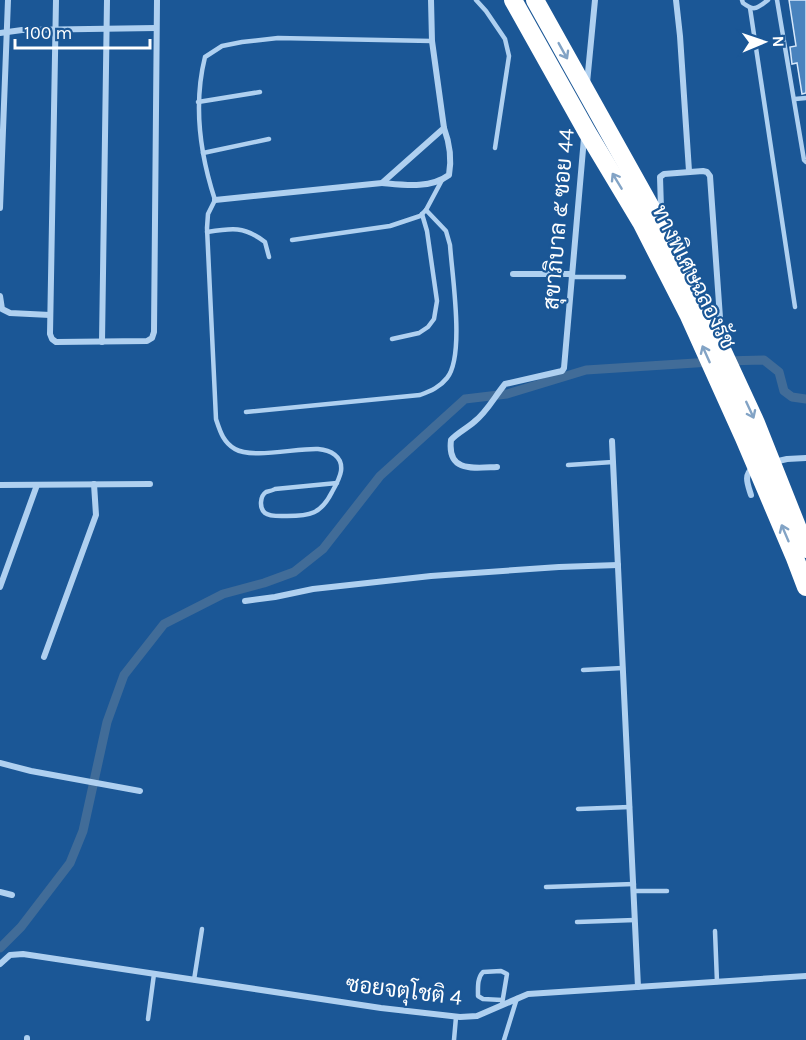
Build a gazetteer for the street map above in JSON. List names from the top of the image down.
{
  "streets": {
    "highway": ["ทางพิเศษฉลองรัช"],
    "street": ["สุขาภิบาล ๕ ซอย 44", "ซอยจตุโชติ 4"]
  },
  "scale_bar": "100 m",
  "north": "right"
}
